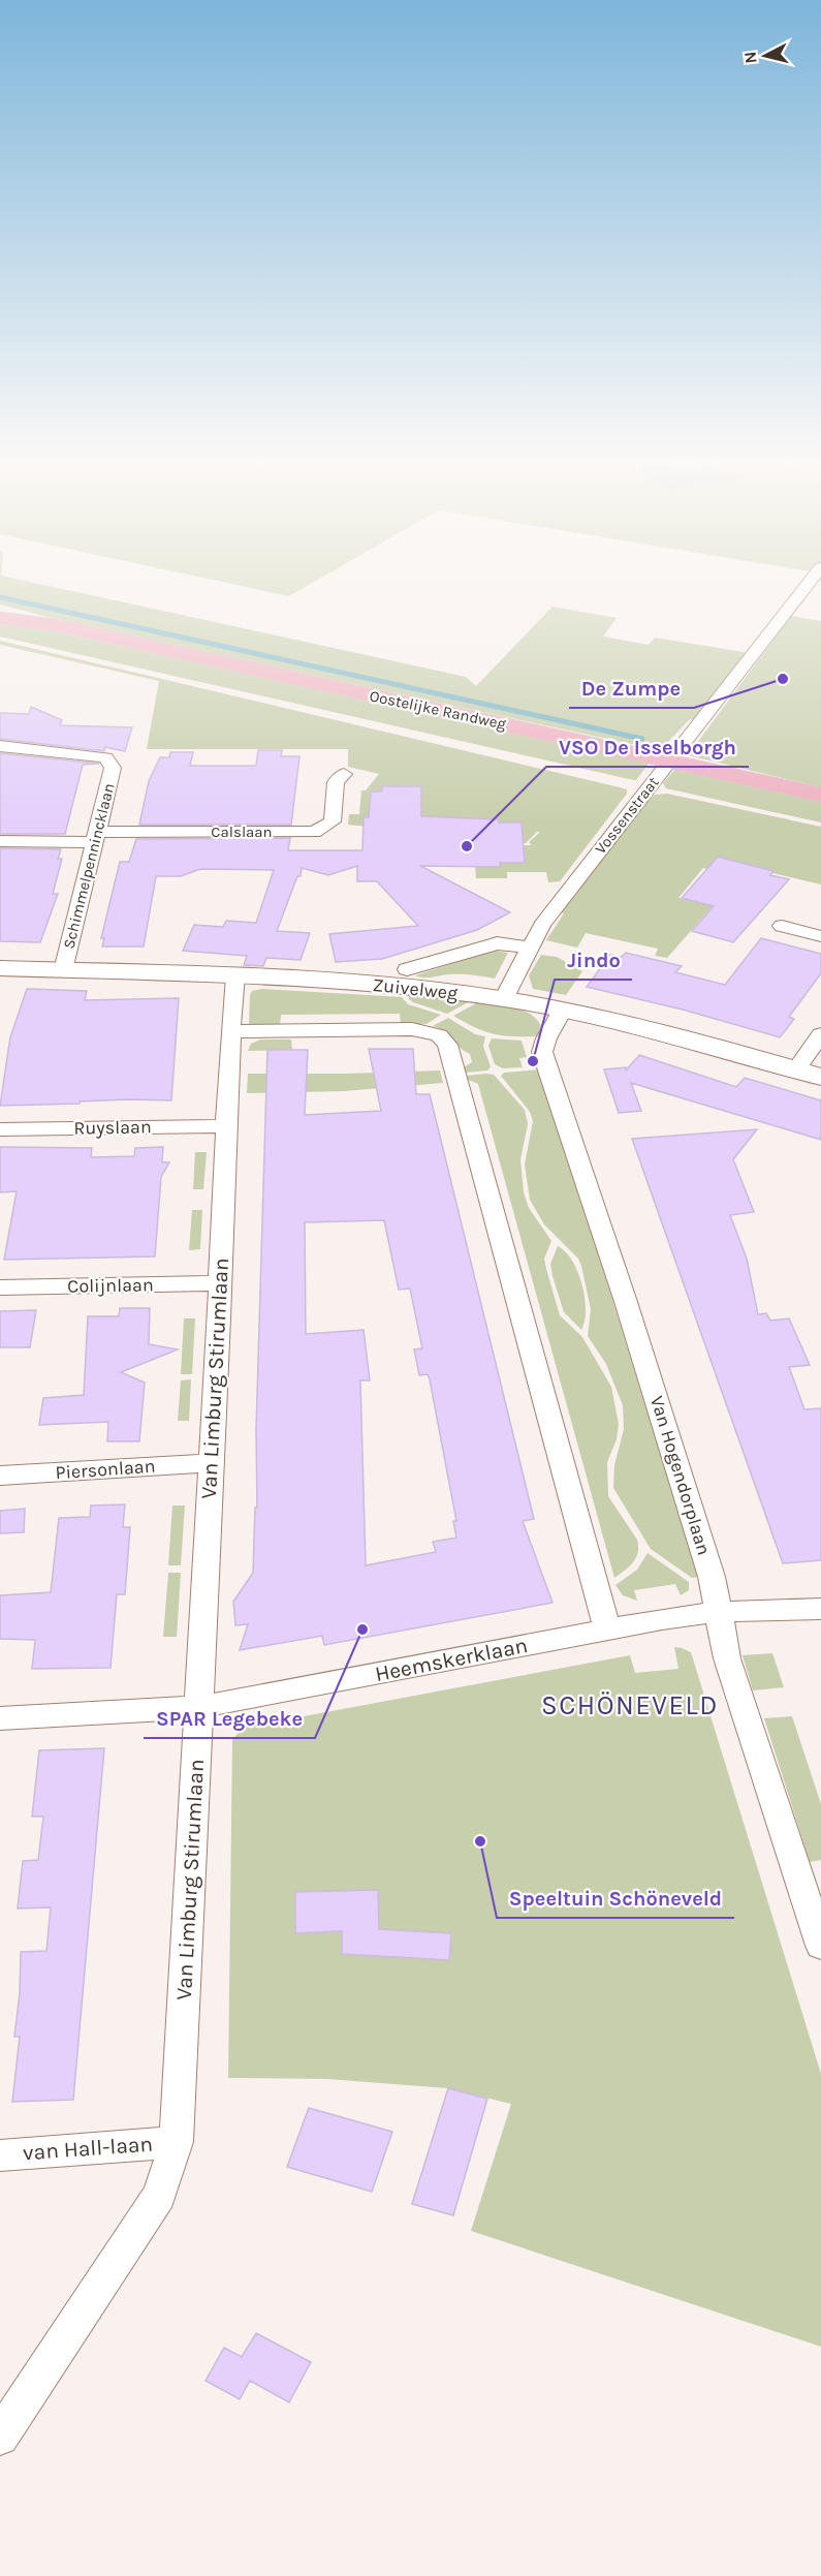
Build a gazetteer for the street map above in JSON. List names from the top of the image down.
{
  "streets": {
    "main road": ["Oostelijke Randweg"],
    "street": [
      "Vossenstraat",
      "Calslaan",
      "Schimmelpennincklaan",
      "Zuivelweg",
      "Ruyslaan",
      "Colijnlaan",
      "Van Limburg Stirumlaan",
      "Piersonlaan",
      "Van Hogendorplaan",
      "Heemskerklaan",
      "van Hall-laan"
    ]
  },
  "crossings": [
    ["Oostelijke Randweg", "Vossenstraat"],
    ["Vossenstraat", "Zuivelweg"],
    ["Calslaan", "Schimmelpennincklaan"],
    ["Schimmelpennincklaan", "Zuivelweg"],
    ["Zuivelweg", "Van Limburg Stirumlaan"],
    ["Zuivelweg", "Van Hogendorplaan"],
    ["Ruyslaan", "Van Limburg Stirumlaan"],
    ["Colijnlaan", "Van Limburg Stirumlaan"],
    ["Van Limburg Stirumlaan", "Piersonlaan"],
    ["Van Limburg Stirumlaan", "Heemskerklaan"],
    ["Van Limburg Stirumlaan", "van Hall-laan"],
    ["Van Hogendorplaan", "Heemskerklaan"]
  ],
  "districts": ["SCHÖNEVELD"],
  "places": [
    "De Zumpe",
    "VSO De Isselborgh",
    "Jindo",
    "SPAR Legebeke",
    "Speeltuin Schöneveld"
  ],
  "north": "left"
}
